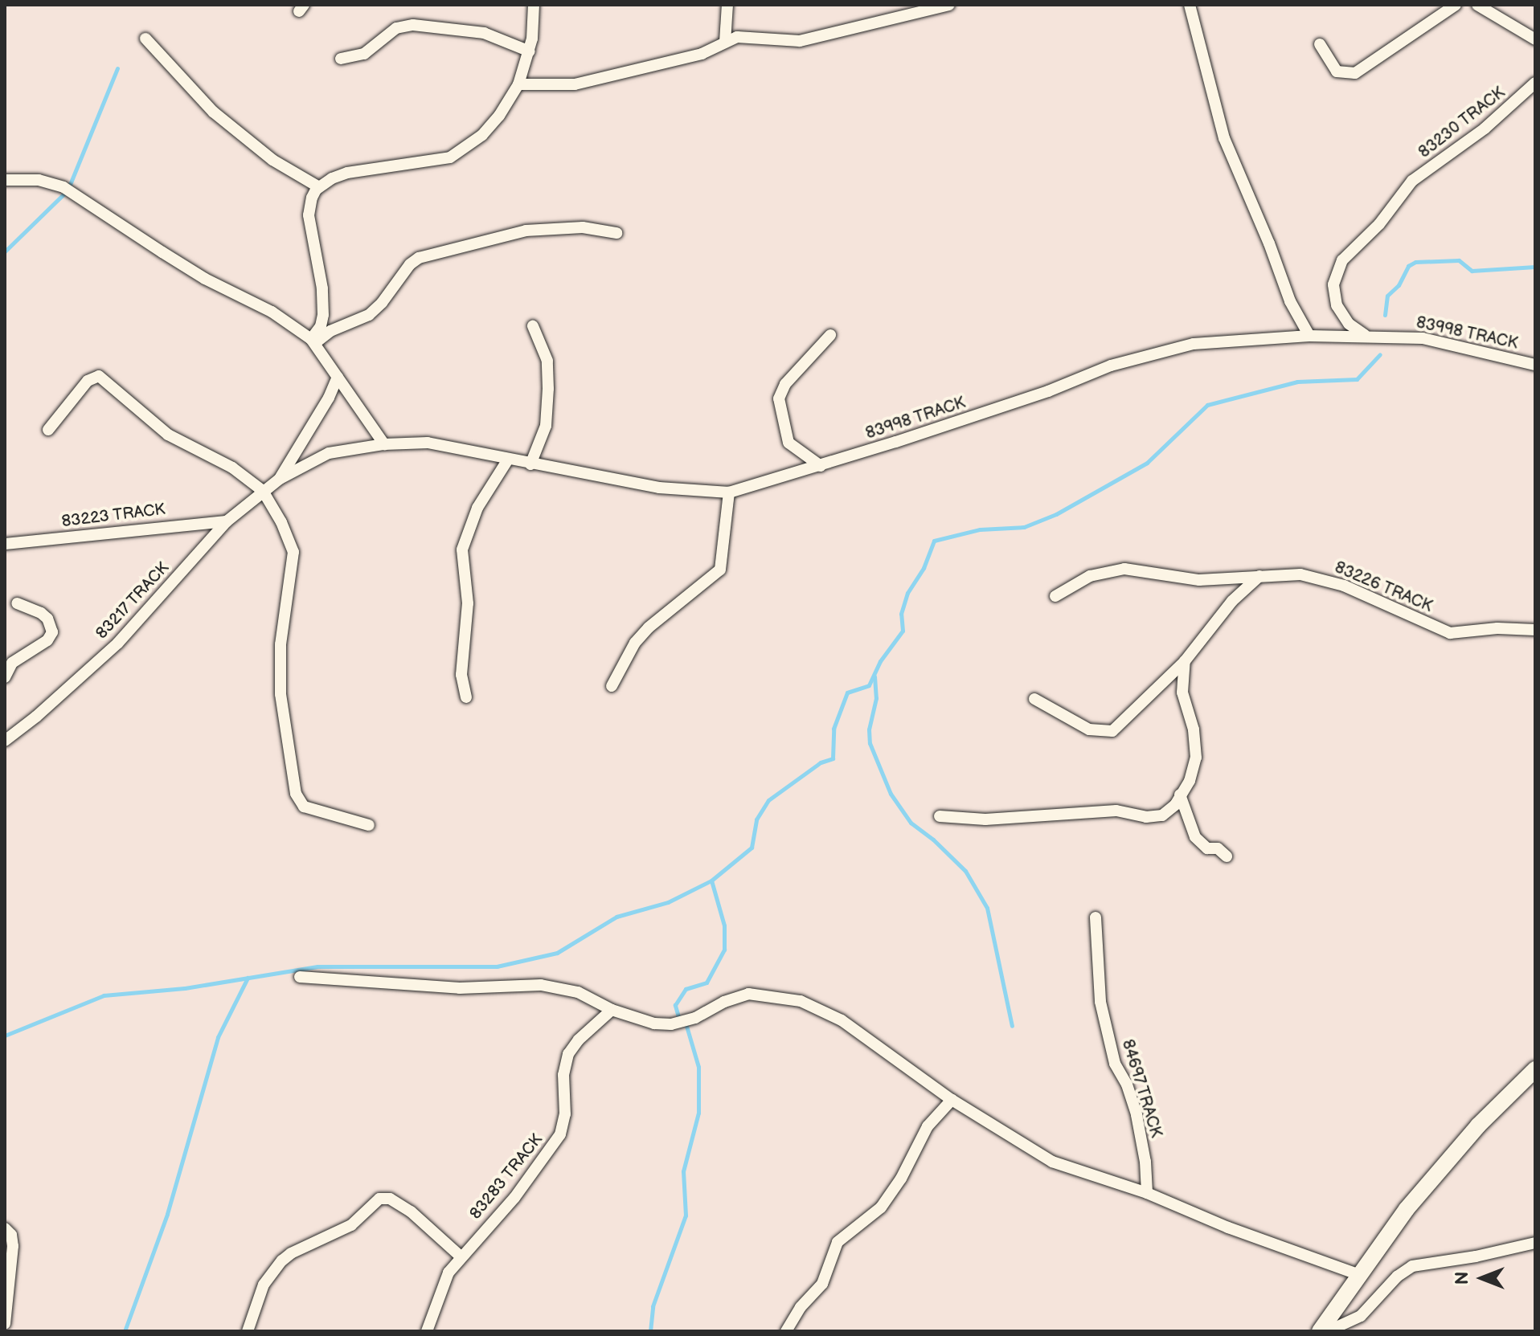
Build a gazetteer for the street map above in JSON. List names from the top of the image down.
{
  "streets": {
    "street": [
      "83230 TRACK",
      "83998 TRACK",
      "83223 TRACK",
      "83226 TRACK",
      "83217 TRACK",
      "84697 TRACK",
      "83283 TRACK"
    ]
  },
  "crossings": [
    ["83230 TRACK", "83998 TRACK"],
    ["83998 TRACK", "83217 TRACK"],
    ["83223 TRACK", "83217 TRACK"]
  ],
  "north": "left"
}
